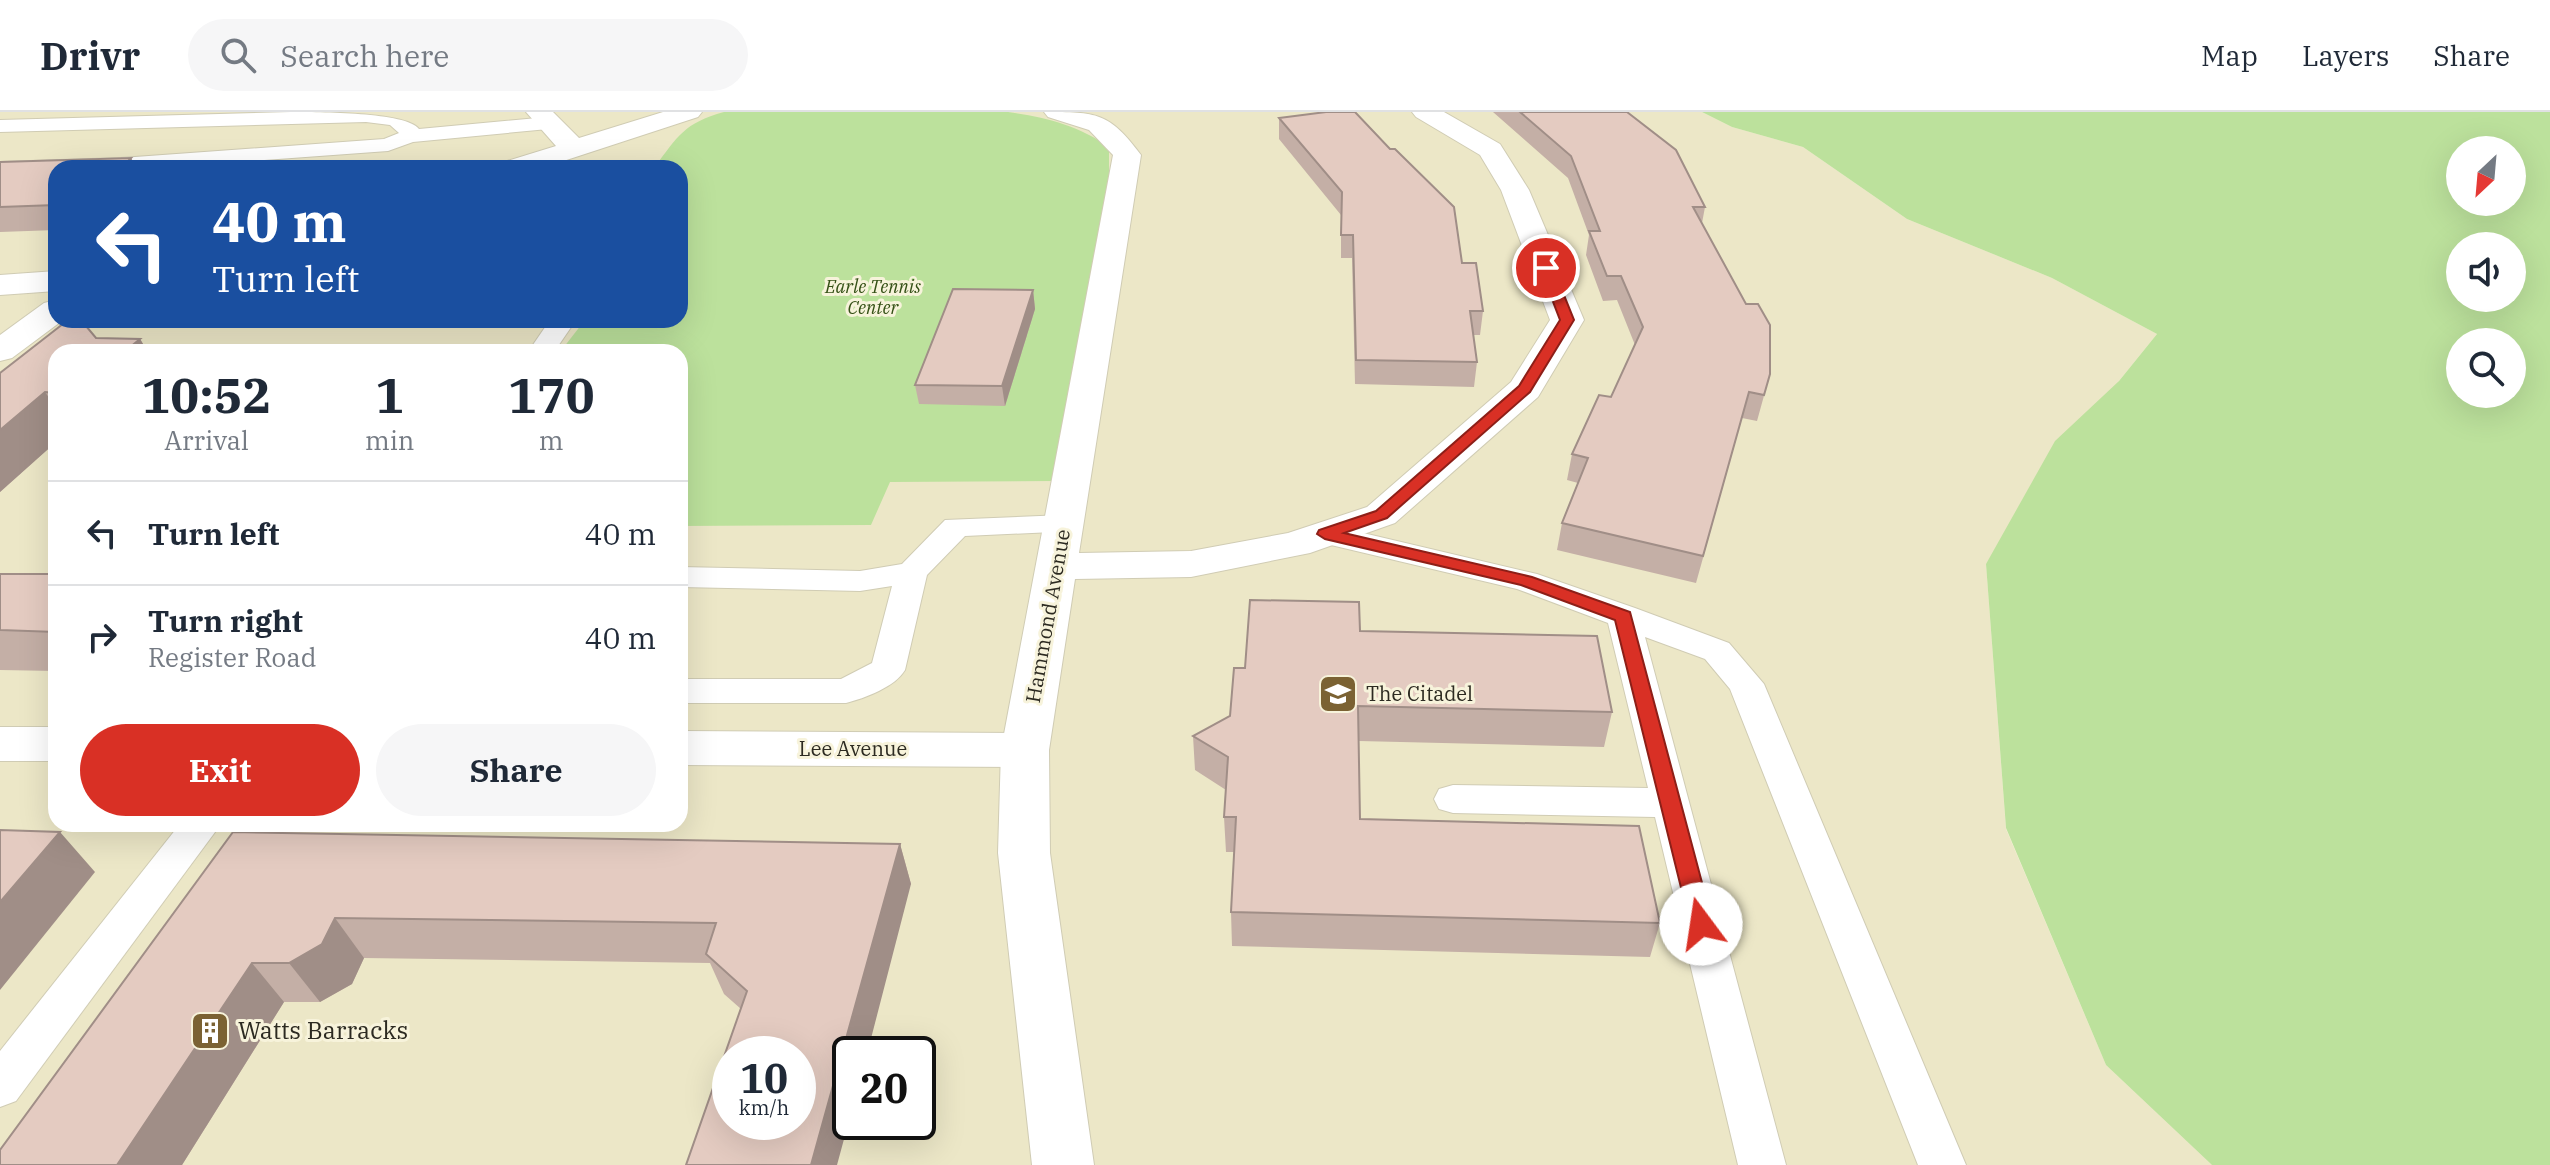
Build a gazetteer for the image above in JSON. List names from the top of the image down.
{
  "streets": {
    "street": ["Hammond Avenue", "Lee Avenue"]
  },
  "crossings": [
    ["Hammond Avenue", "Lee Avenue"]
  ],
  "parks": ["Earle Tennis Center"],
  "places": {
    "school or university": ["The Citadel"],
    "building": ["Watts Barracks"]
  },
  "north": "bottom left",
  "page": {
    "header": "Drivr",
    "search": "Search here",
    "nav": ["Map", "Layers", "Share"],
    "turn": ["40 m", "Turn left"],
    "eta": [
      "10:52",
      "Arrival",
      "1",
      "min",
      "170",
      "m"
    ],
    "list": [
      {
        "name": "Turn left",
        "value": "40 m"
      },
      {
        "name": "Turn right",
        "note": "Register Road",
        "value": "40 m"
      }
    ],
    "buttons": ["Exit", "Share"],
    "speed": "10 km/h",
    "limit": "20"
  }
}
